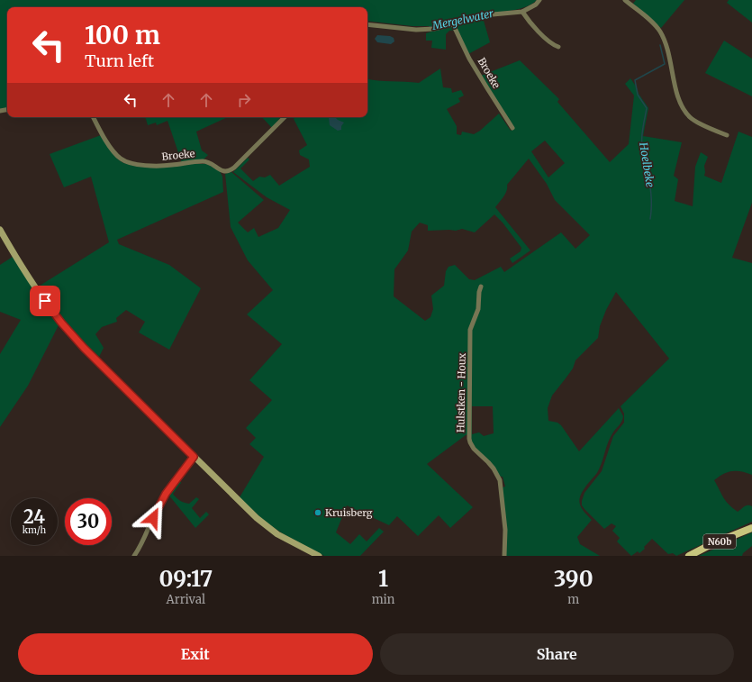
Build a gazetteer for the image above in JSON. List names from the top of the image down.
{
  "streets": {
    "main road": ["N60b"],
    "street": ["Broeke", "Hulstken - Houx"]
  },
  "water": ["Mergelwater", "Hoelbeke"],
  "places": ["Kruisberg"],
  "page": {
    "turn": ["100 m", "Turn left"],
    "speed": "24 km/h",
    "limit": "30",
    "eta": [
      "09:17",
      "Arrival",
      "1",
      "min",
      "390",
      "m"
    ],
    "buttons": ["Exit", "Share"]
  }
}
